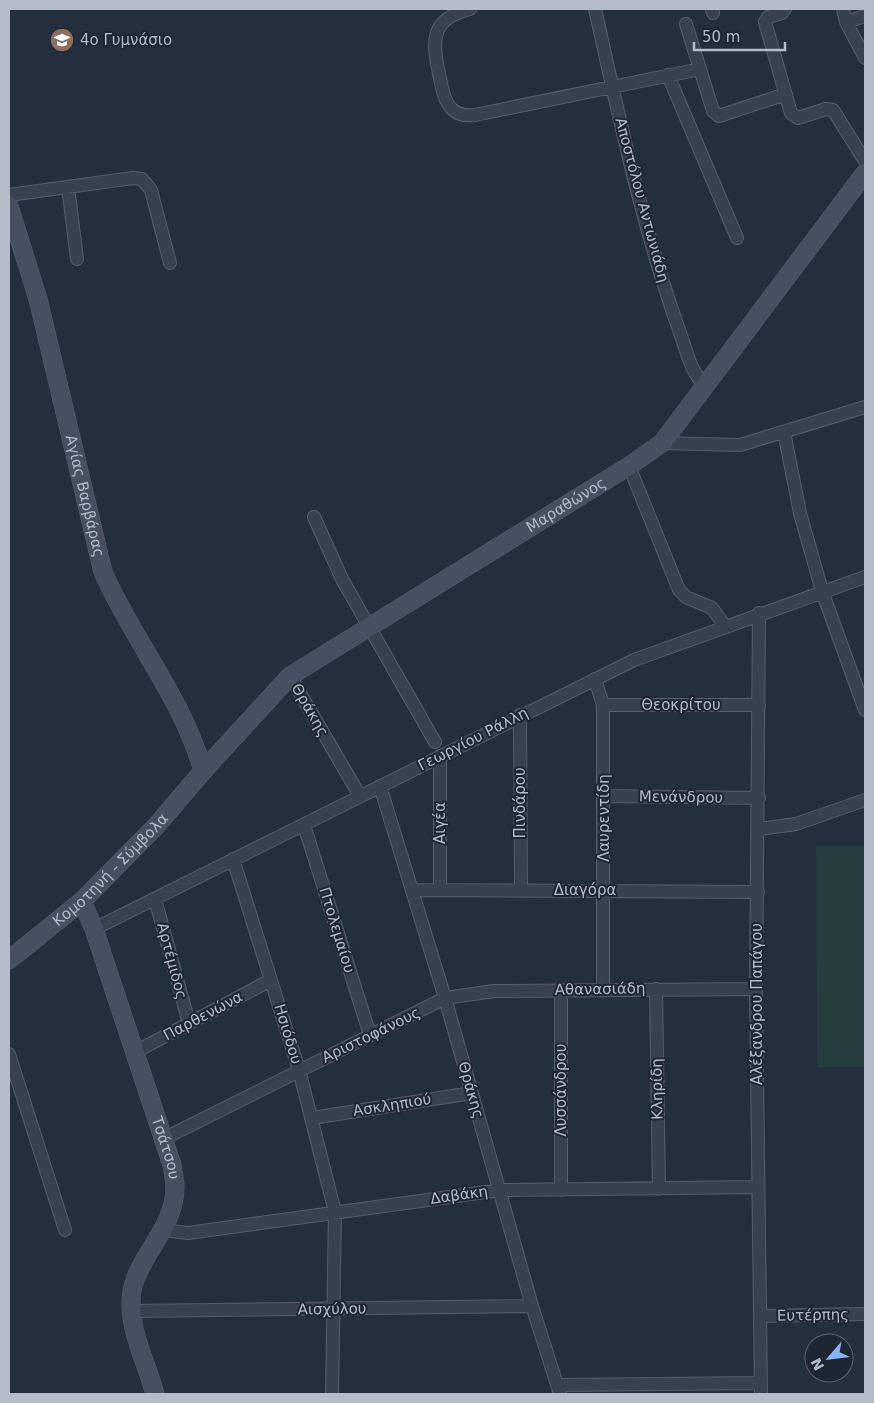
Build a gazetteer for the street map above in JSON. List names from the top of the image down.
{
  "streets": {
    "street": [
      "Αποστόλου Αντωνιάδη",
      "Αγίας Βαρβάρας",
      "Μαραθώνος",
      "Θεοκρίτου",
      "Θράκης",
      "Γεωργίου Ράλλη",
      "Μενάνδρου",
      "Πινδάρου",
      "Λαυρεντίδη",
      "Αιγέα",
      "Κομοτηνή - Σύμβολα",
      "Διαγόρα",
      "Πτολεμαίου",
      "Αρτέμιδος",
      "Αθανασιάδη",
      "Αλέξανδρου Παπάγου",
      "Παρθενώνα",
      "Ησιόδου",
      "Αριστοφάνους",
      "Κληρίδη",
      "Λυσσάνδρου",
      "Ασκληπιού",
      "Τσάτσου",
      "Δαβάκη",
      "Αισχύλου",
      "Ευτέρπης"
    ]
  },
  "crossings": [
    ["Αποστόλου Αντωνιάδη", "Μαραθώνος"],
    ["Αγίας Βαρβάρας", "Μαραθώνος"],
    ["Αγίας Βαρβάρας", "Κομοτηνή - Σύμβολα"],
    ["Μαραθώνος", "Θράκης"],
    ["Μαραθώνος", "Κομοτηνή - Σύμβολα"],
    ["Θεοκρίτου", "Λαυρεντίδη"],
    ["Θεοκρίτου", "Αλέξανδρου Παπάγου"],
    ["Θράκης", "Γεωργίου Ράλλη"],
    ["Θράκης", "Διαγόρα"],
    ["Θράκης", "Αθανασιάδη"],
    ["Θράκης", "Αριστοφάνους"],
    ["Θράκης", "Ασκληπιού"],
    ["Θράκης", "Δαβάκη"],
    ["Θράκης", "Αισχύλου"],
    ["Γεωργίου Ράλλη", "Πινδάρου"],
    ["Γεωργίου Ράλλη", "Λαυρεντίδη"],
    ["Γεωργίου Ράλλη", "Αιγέα"],
    ["Γεωργίου Ράλλη", "Πτολεμαίου"],
    ["Γεωργίου Ράλλη", "Αρτέμιδος"],
    ["Γεωργίου Ράλλη", "Αλέξανδρου Παπάγου"],
    ["Γεωργίου Ράλλη", "Ησιόδου"],
    ["Γεωργίου Ράλλη", "Τσάτσου"],
    ["Μενάνδρου", "Λαυρεντίδη"],
    ["Μενάνδρου", "Αλέξανδρου Παπάγου"],
    ["Πινδάρου", "Διαγόρα"],
    ["Λαυρεντίδη", "Διαγόρα"],
    ["Λαυρεντίδη", "Αθανασιάδη"],
    ["Αιγέα", "Διαγόρα"],
    ["Κομοτηνή - Σύμβολα", "Τσάτσου"],
    ["Διαγόρα", "Αλέξανδρου Παπάγου"],
    ["Πτολεμαίου", "Αριστοφάνους"],
    ["Αρτέμιδος", "Παρθενώνα"],
    ["Αθανασιάδη", "Αλέξανδρου Παπάγου"],
    ["Αθανασιάδη", "Αριστοφάνους"],
    ["Αθανασιάδη", "Κληρίδη"],
    ["Αθανασιάδη", "Λυσσάνδρου"],
    ["Αλέξανδρου Παπάγου", "Δαβάκη"],
    ["Αλέξανδρου Παπάγου", "Ευτέρπης"],
    ["Παρθενώνα", "Ησιόδου"],
    ["Παρθενώνα", "Τσάτσου"],
    ["Ησιόδου", "Αριστοφάνους"],
    ["Ησιόδου", "Ασκληπιού"],
    ["Ησιόδου", "Δαβάκη"],
    ["Ησιόδου", "Αισχύλου"],
    ["Αριστοφάνους", "Τσάτσου"],
    ["Κληρίδη", "Δαβάκη"],
    ["Λυσσάνδρου", "Δαβάκη"],
    ["Τσάτσου", "Δαβάκη"],
    ["Τσάτσου", "Αισχύλου"]
  ],
  "places": {
    "school or university": ["4ο Γυμνάσιο"]
  },
  "scale_bar": "50 m",
  "north": "bottom left"
}
